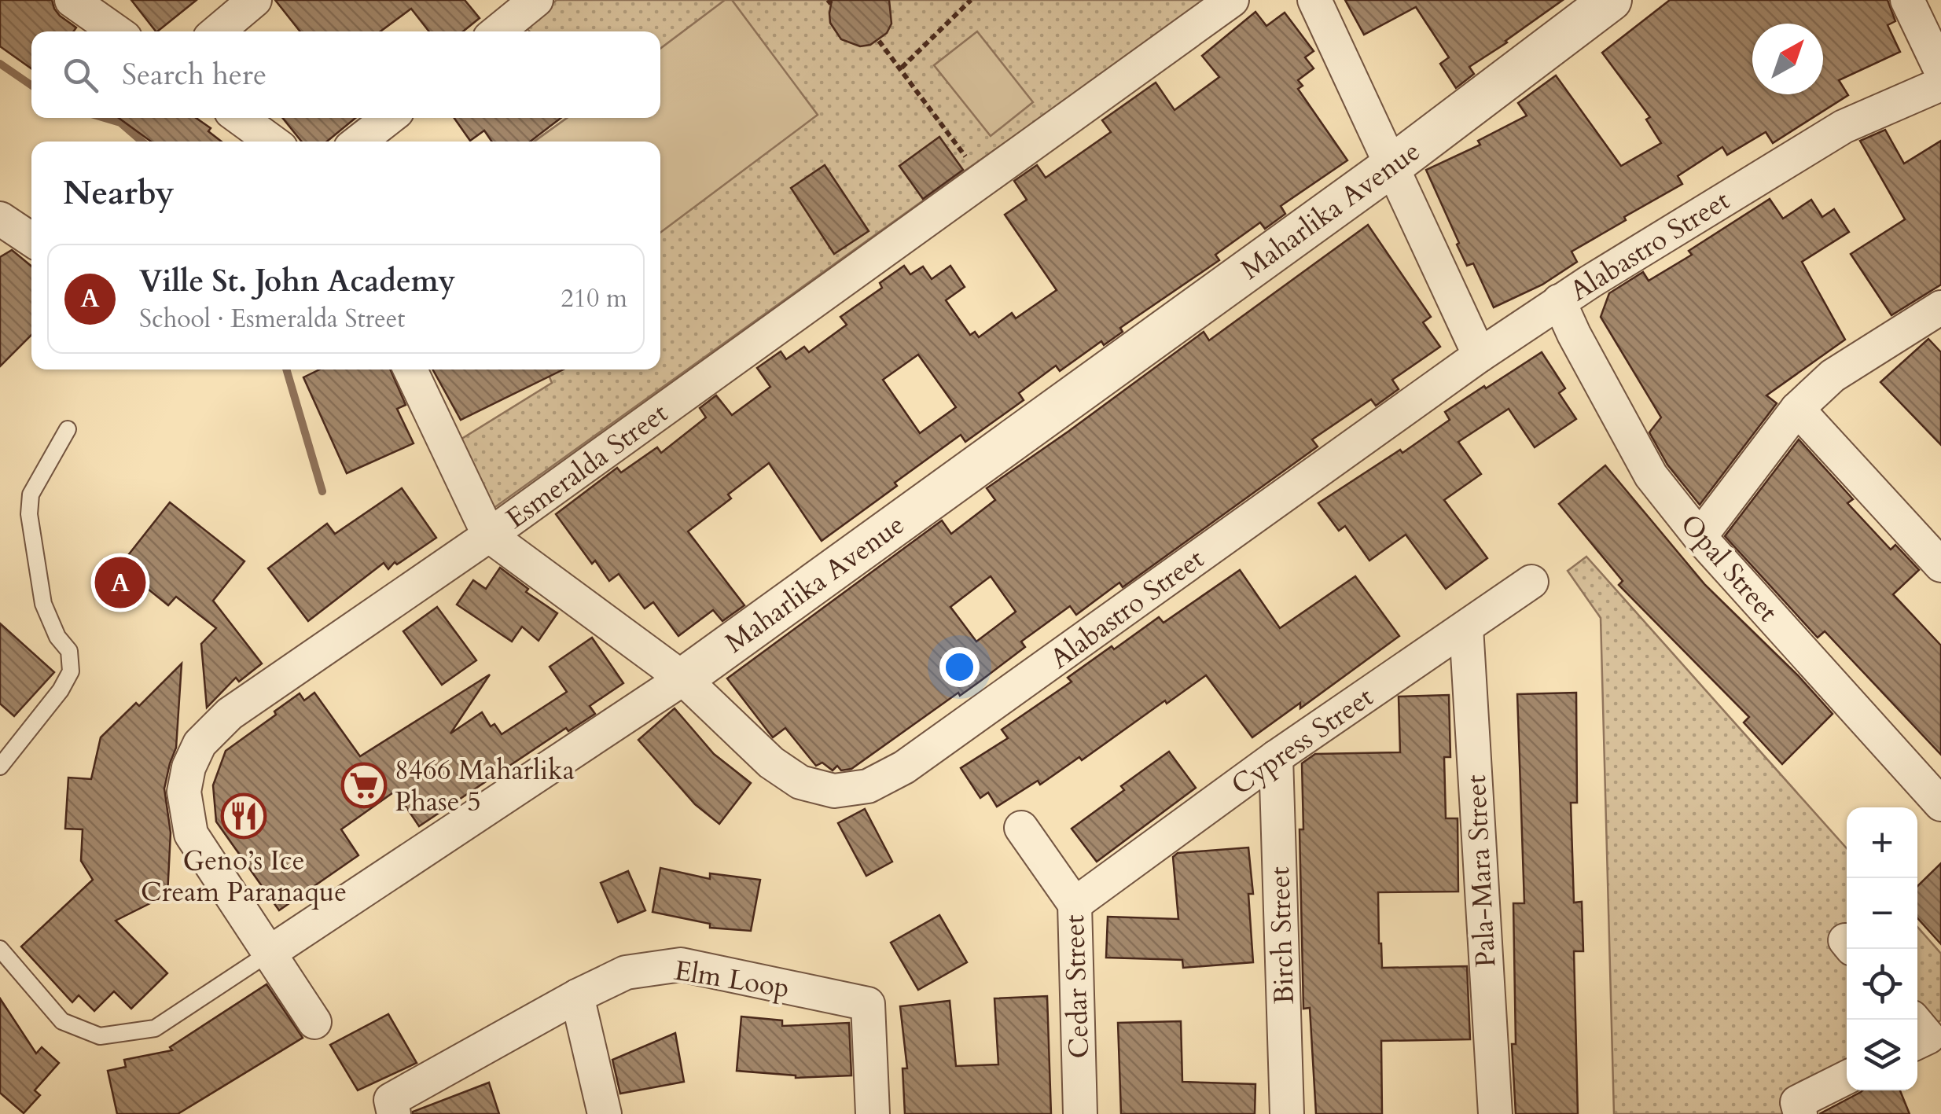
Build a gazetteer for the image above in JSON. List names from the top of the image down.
{
  "streets": {
    "street": [
      "Maharlika Avenue",
      "Alabastro Street",
      "Esmeralda Street",
      "Opal Street",
      "Cypress Street",
      "Pala-Mara Street",
      "Birch Street",
      "Elm Loop",
      "Cedar Street"
    ]
  },
  "crossings": [
    ["Maharlika Avenue", "Alabastro Street"],
    ["Maharlika Avenue", "Esmeralda Street"],
    ["Alabastro Street", "Esmeralda Street"],
    ["Alabastro Street", "Opal Street"],
    ["Cypress Street", "Pala-Mara Street"],
    ["Cypress Street", "Birch Street"],
    ["Cypress Street", "Cedar Street"]
  ],
  "places": {
    "supermarket": ["8466 Maharlika Phase 5"],
    "restaurant": ["Geno’s Ice Cream Paranaque"]
  },
  "north": "top right",
  "page": {
    "search": "Search here",
    "heading": "Nearby",
    "list": [
      {
        "mark": "A",
        "name": "Ville St. John Academy",
        "note": "School · Esmeralda Street",
        "value": "210 m"
      }
    ],
    "pins": "A",
    "map_buttons": ["+", "−"]
  }
}
